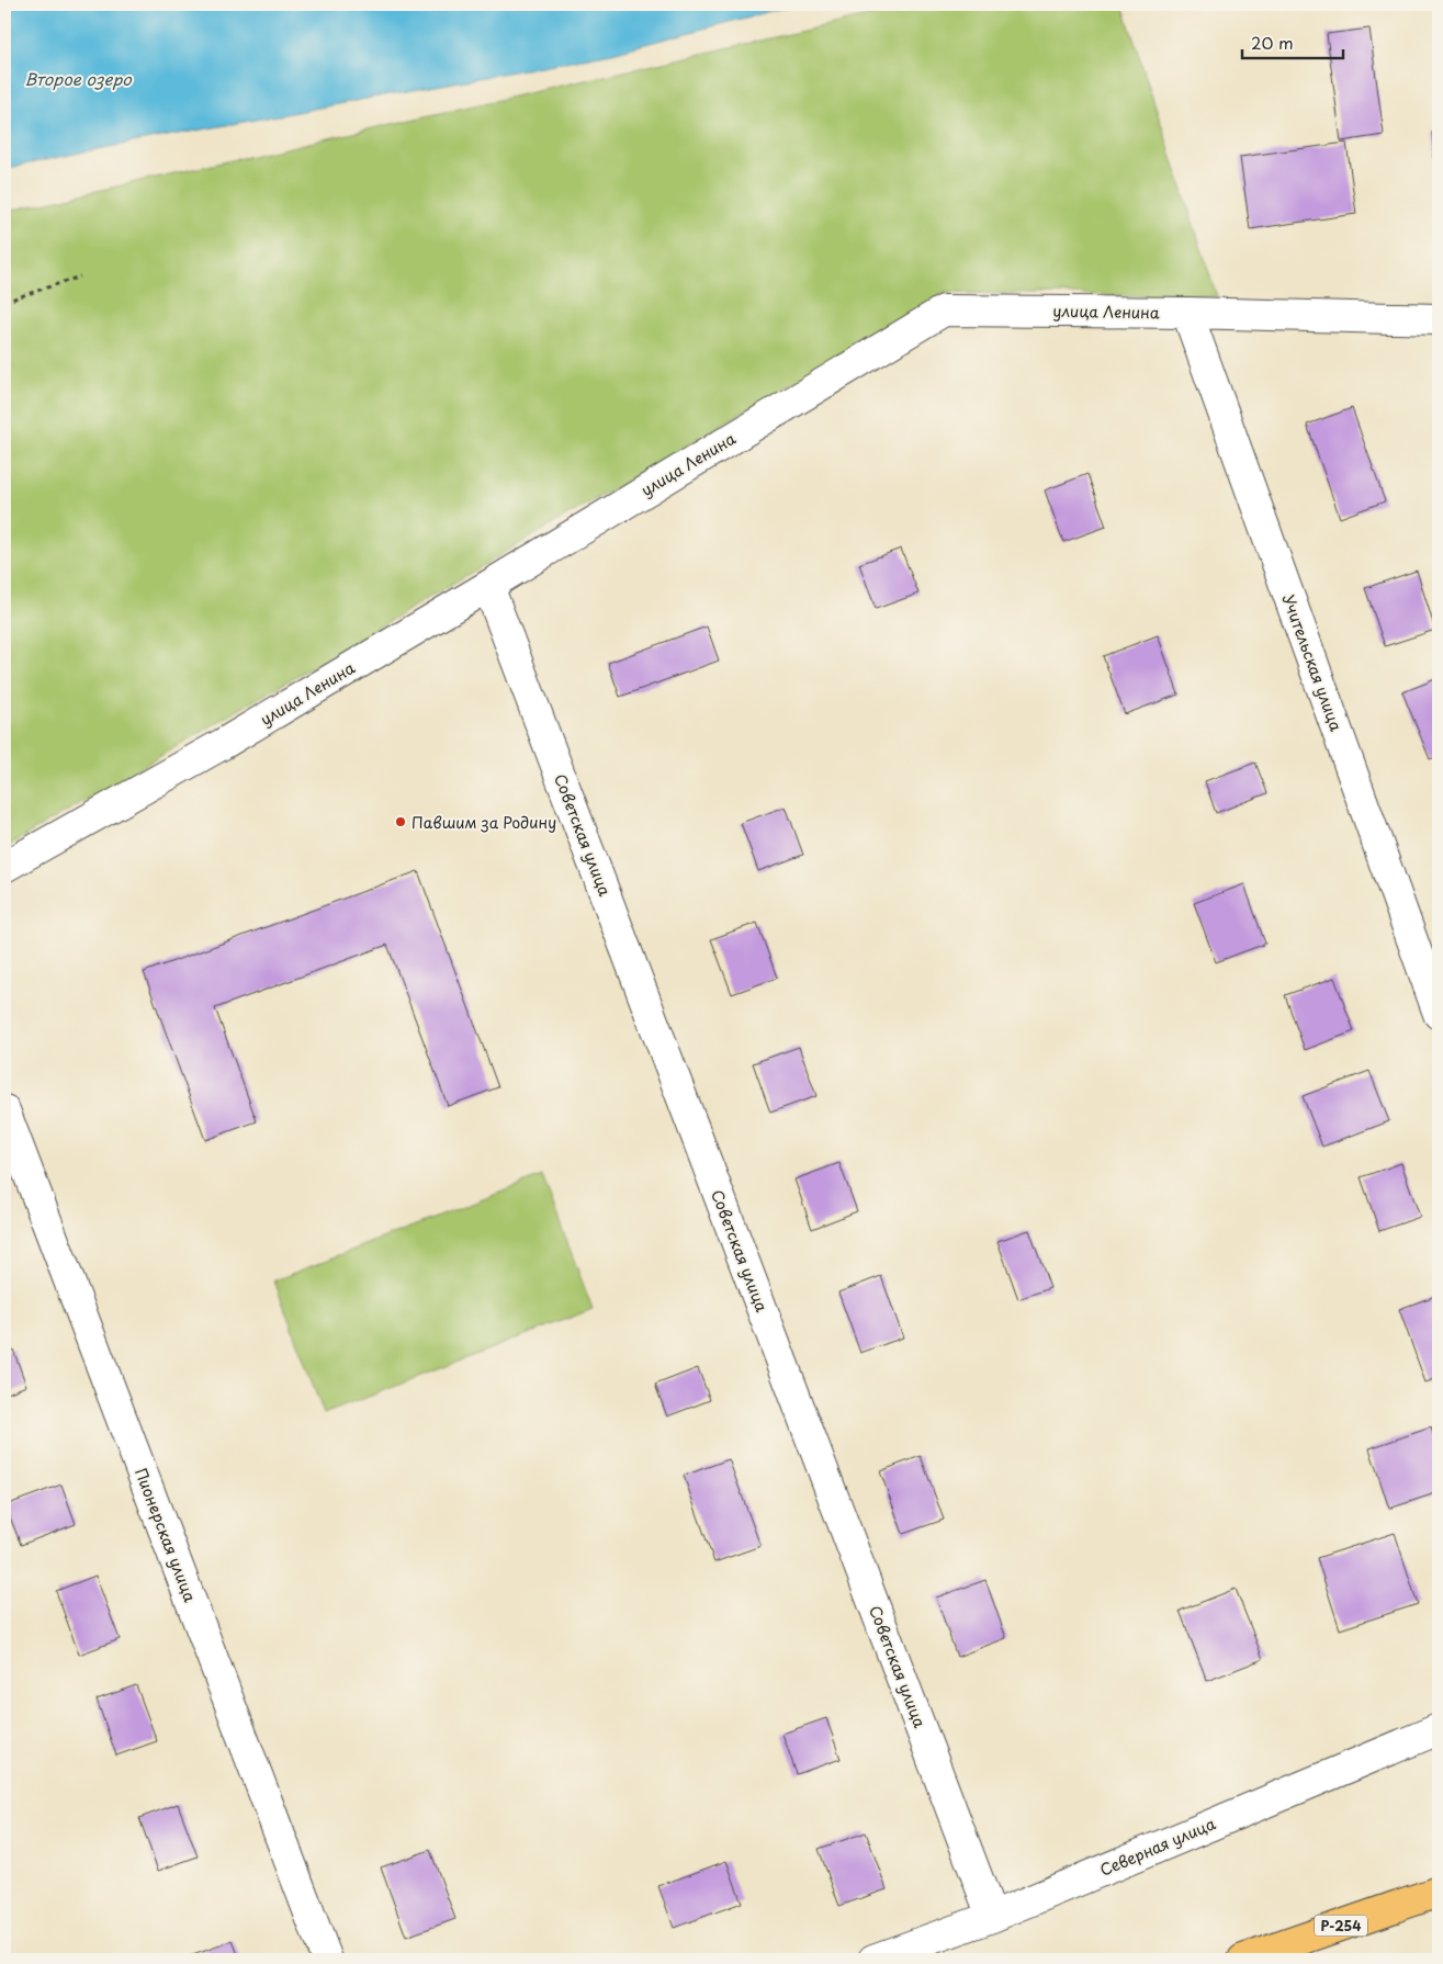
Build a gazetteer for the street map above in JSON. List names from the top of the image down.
{
  "streets": {
    "main road": ["Р-254"],
    "street": [
      "улица Ленина",
      "Учительская улица",
      "Советская улица",
      "Пионерская улица",
      "Северная улица"
    ]
  },
  "crossings": [
    ["улица Ленина", "Учительская улица"],
    ["улица Ленина", "Советская улица"],
    ["Советская улица", "Северная улица"]
  ],
  "water": ["Второе озеро"],
  "places": ["Павшим за Родину"],
  "scale_bar": "20 m"
}
